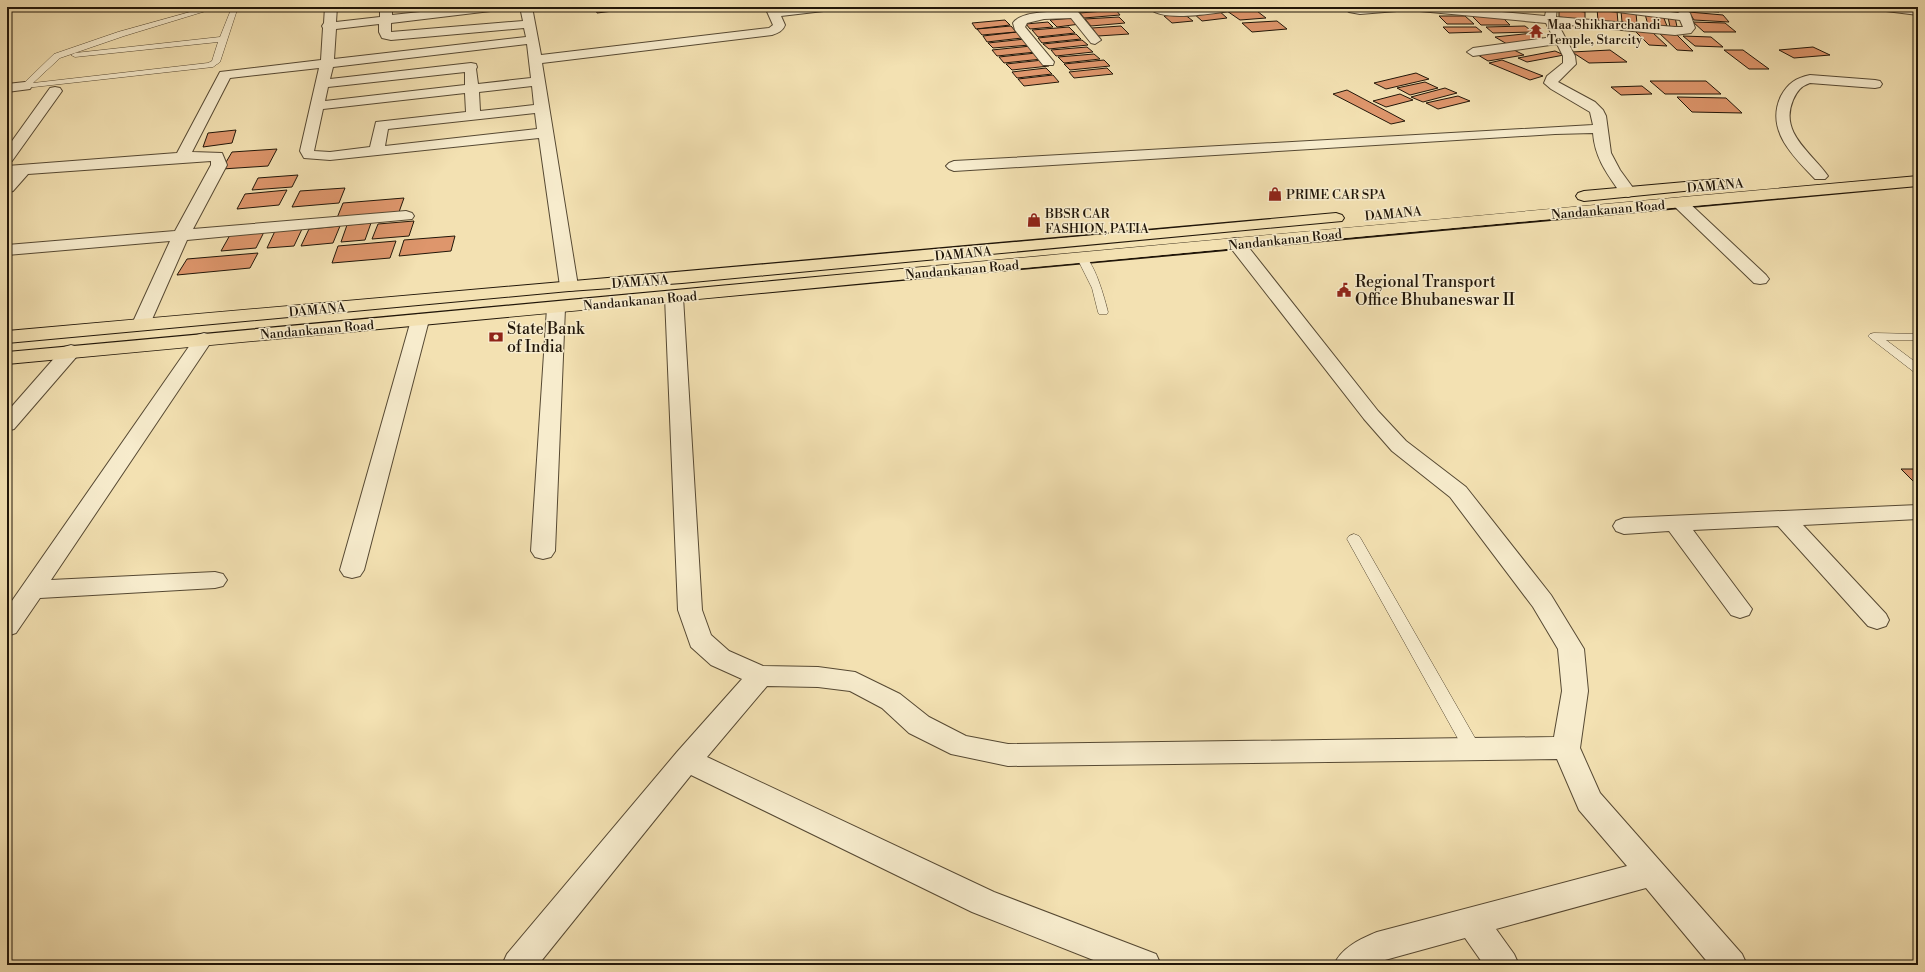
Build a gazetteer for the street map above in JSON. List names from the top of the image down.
{
  "streets": {
    "main road": ["DAMANA", "Nandankanan Road"]
  },
  "crossings": [
    ["DAMANA", "Nandankanan Road"]
  ],
  "places": {
    "temple": ["Maa Shikharchandi Temple, Starcity"],
    "shop": ["PRIME CAR SPA", "BBSR CAR FASHION, PATIA"],
    "public building": ["Regional Transport Office Bhubaneswar II"],
    "bank": ["State Bank of India"]
  }
}
